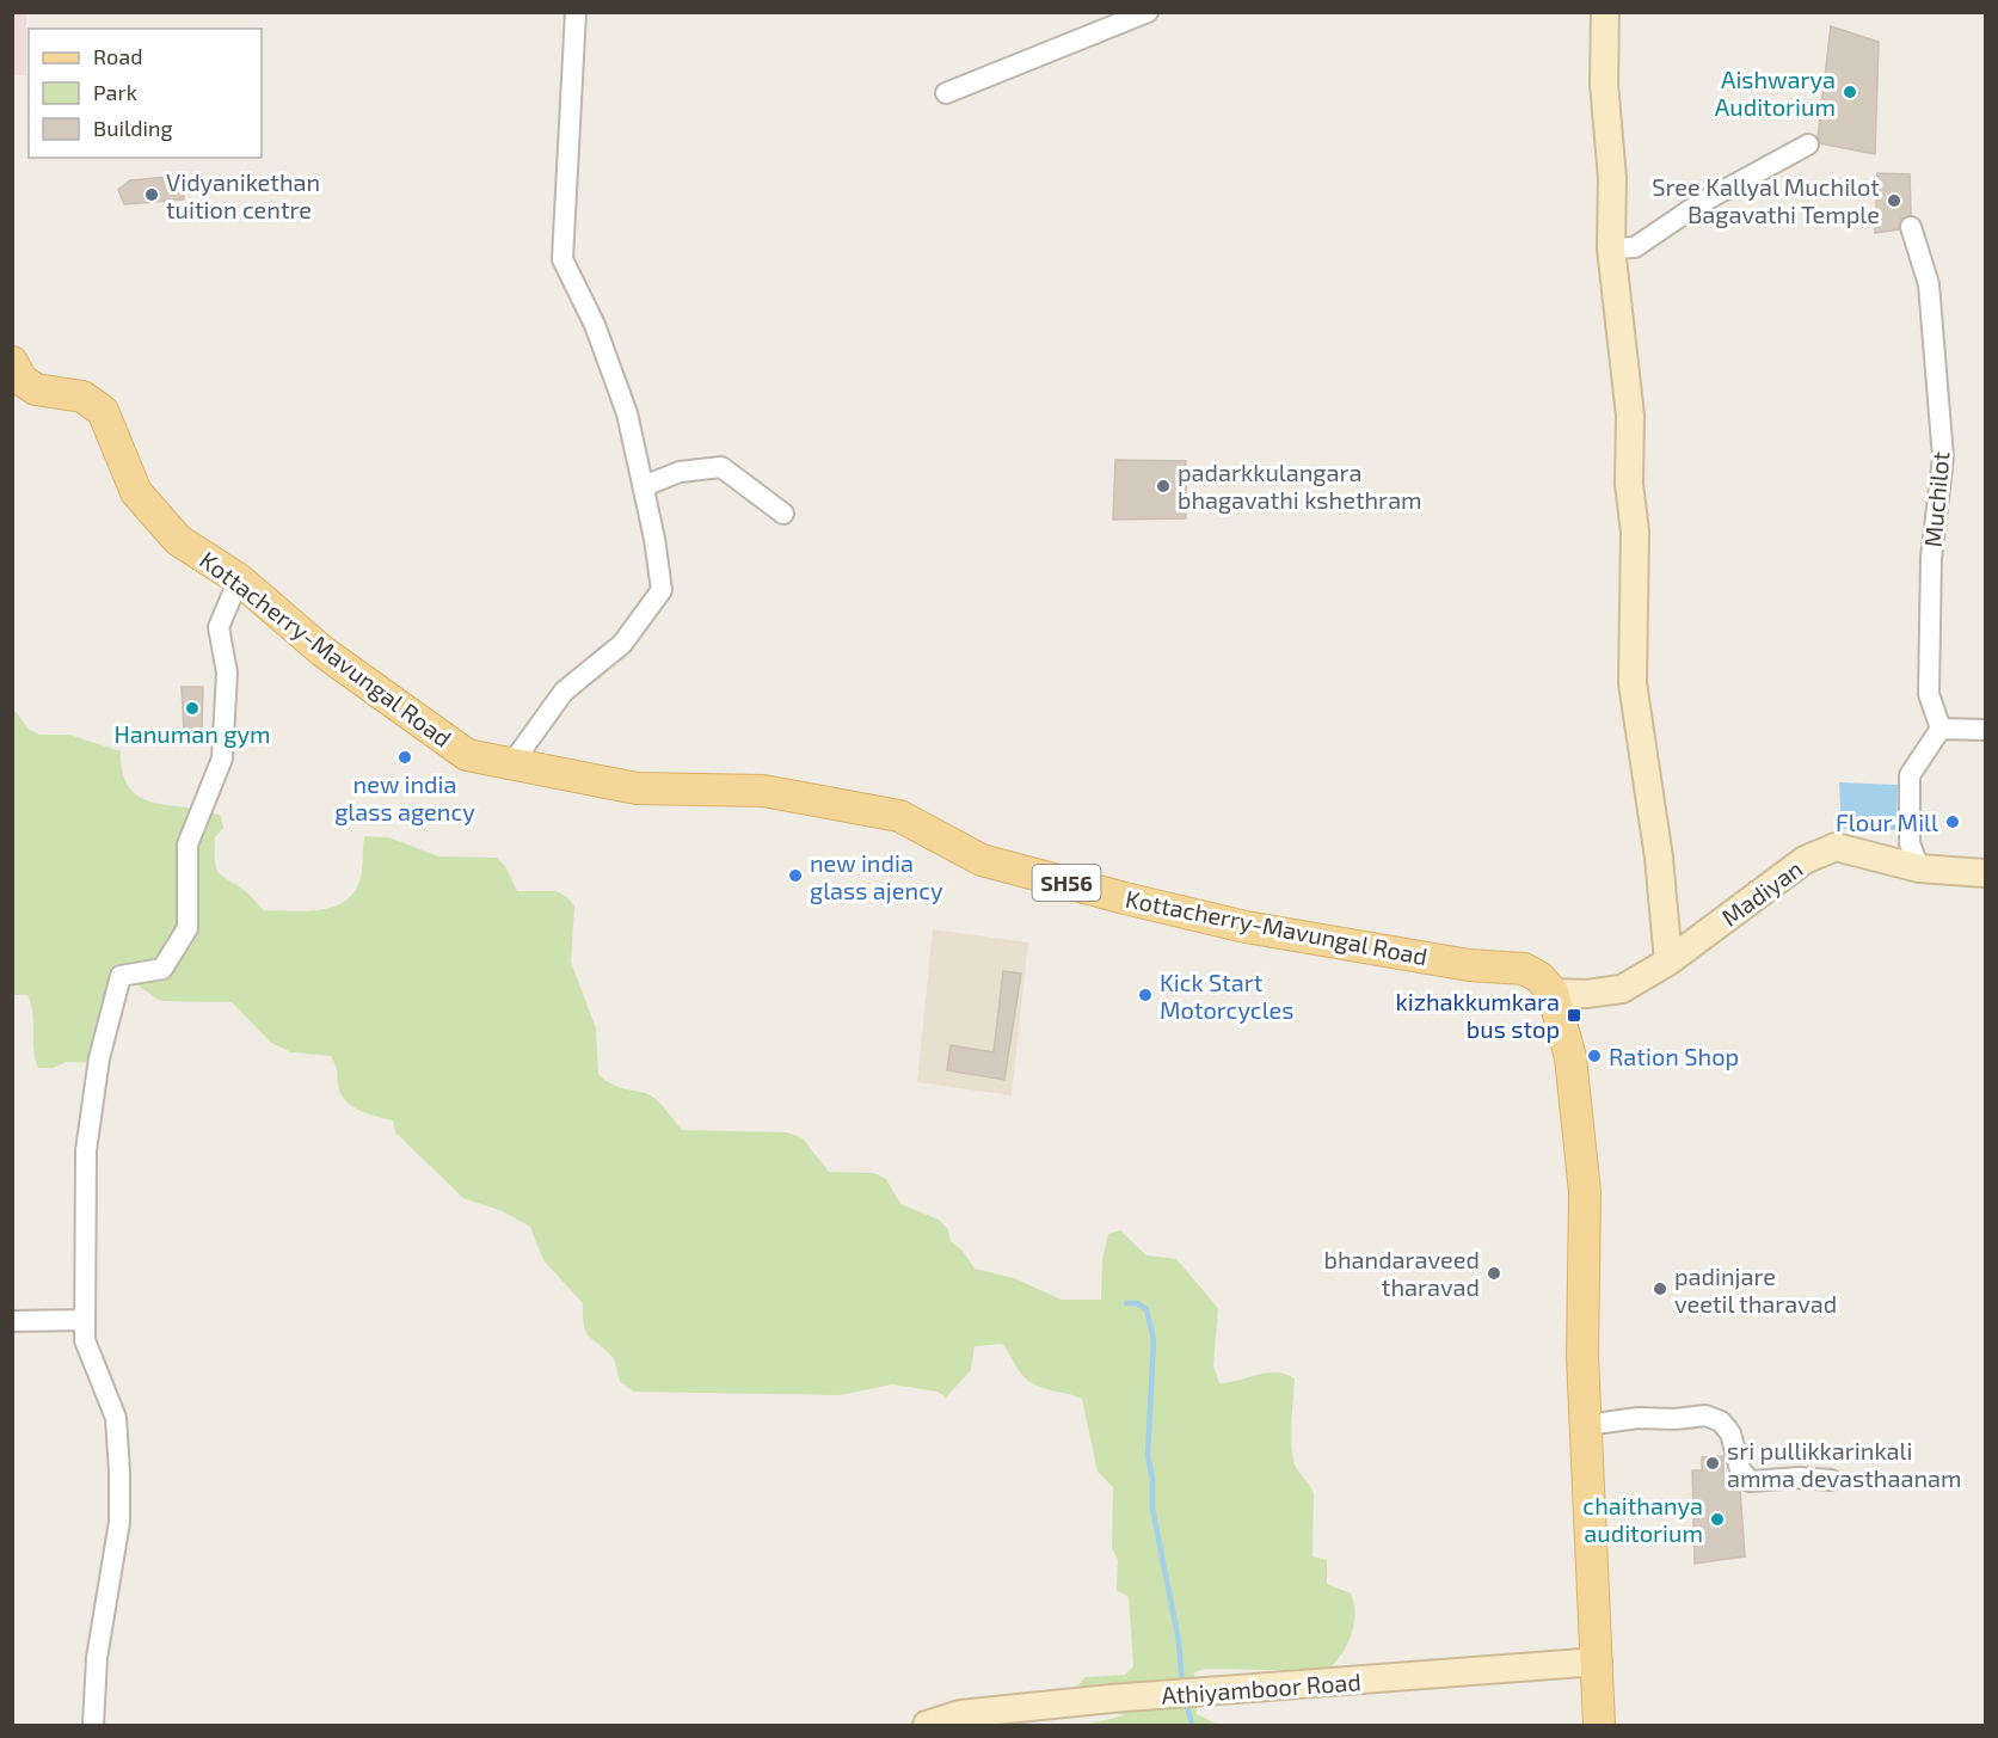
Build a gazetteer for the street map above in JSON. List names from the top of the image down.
{
  "streets": {
    "main road": ["Kottacherry-Mavungal Road", "SH56"],
    "street": ["Muchilot", "Madiyan", "Athiyamboor Road"]
  },
  "crossings": [
    ["Kottacherry-Mavungal Road", "Madiyan"]
  ],
  "places": {
    "other": [
      "Aishwarya Auditorium",
      "Vidyanikethan tuition centre",
      "Sree Kallyal Muchilot Bagavathi Temple",
      "padarkkulangara bhagavathi kshethram",
      "Hanuman gym",
      "new india glass agency",
      "Flour Mill",
      "new india glass ajency",
      "Kick Start Motorcycles",
      "Ration Shop",
      "bhandaraveed tharavad",
      "padinjare veetil tharavad",
      "sri pullikkarinkali amma devasthaanam",
      "chaithanya auditorium"
    ],
    "transit": ["kizhakkumkara bus stop"]
  },
  "legend": ["Road", "Park", "Building"]
}
